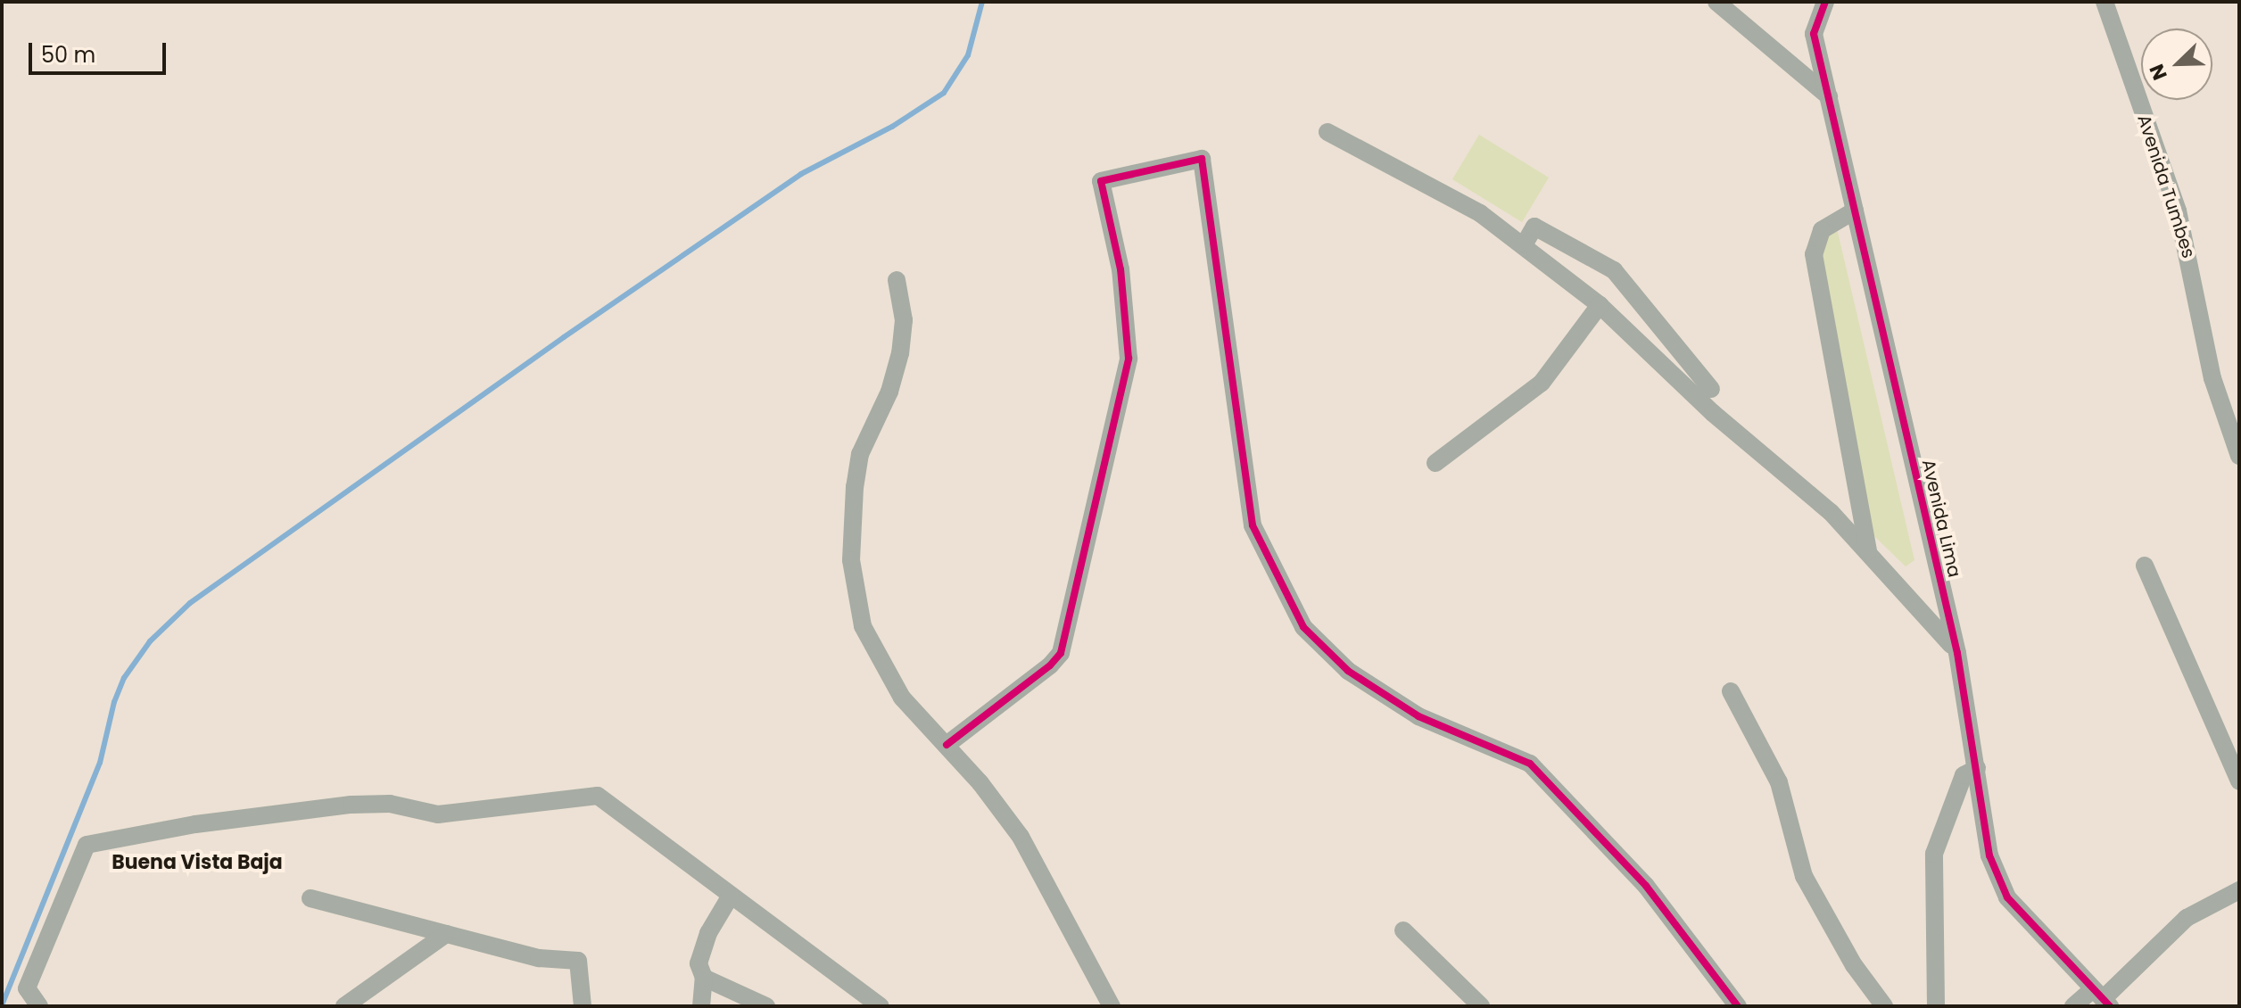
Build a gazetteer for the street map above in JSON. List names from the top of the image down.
{
  "streets": {
    "street": ["Avenida Tumbes", "Avenida Lima"]
  },
  "districts": ["Buena Vista Baja"],
  "scale_bar": "50 m",
  "north": "bottom left"
}
